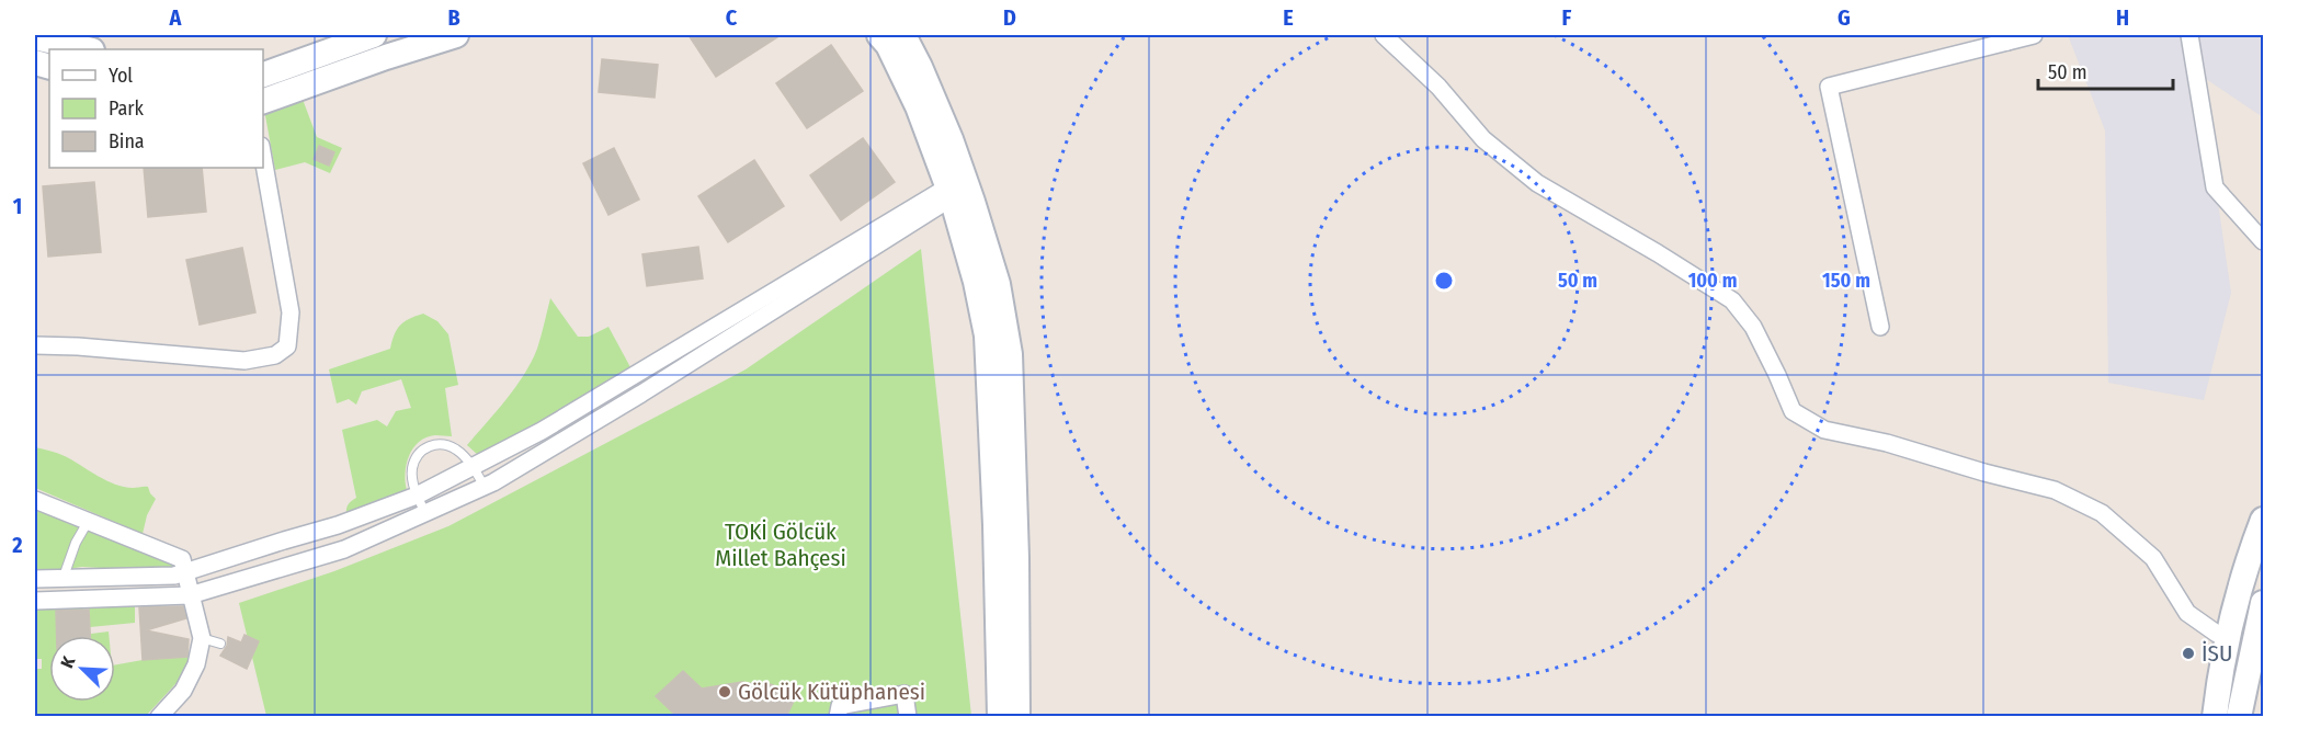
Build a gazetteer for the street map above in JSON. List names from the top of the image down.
{
  "parks": ["TOKİ Gölcük Millet Bahçesi"],
  "places": ["İSU", "Gölcük Kütüphanesi"],
  "legend": ["Yol", "Park", "Bina"],
  "scale_bar": "50 m",
  "north": "top left",
  "grid": {
    "columns": [
      "A",
      "B",
      "C",
      "D",
      "E",
      "F",
      "G",
      "H"
    ],
    "rows": ["1", "2"]
  },
  "rings": ["50 m", "100 m", "150 m"]
}
